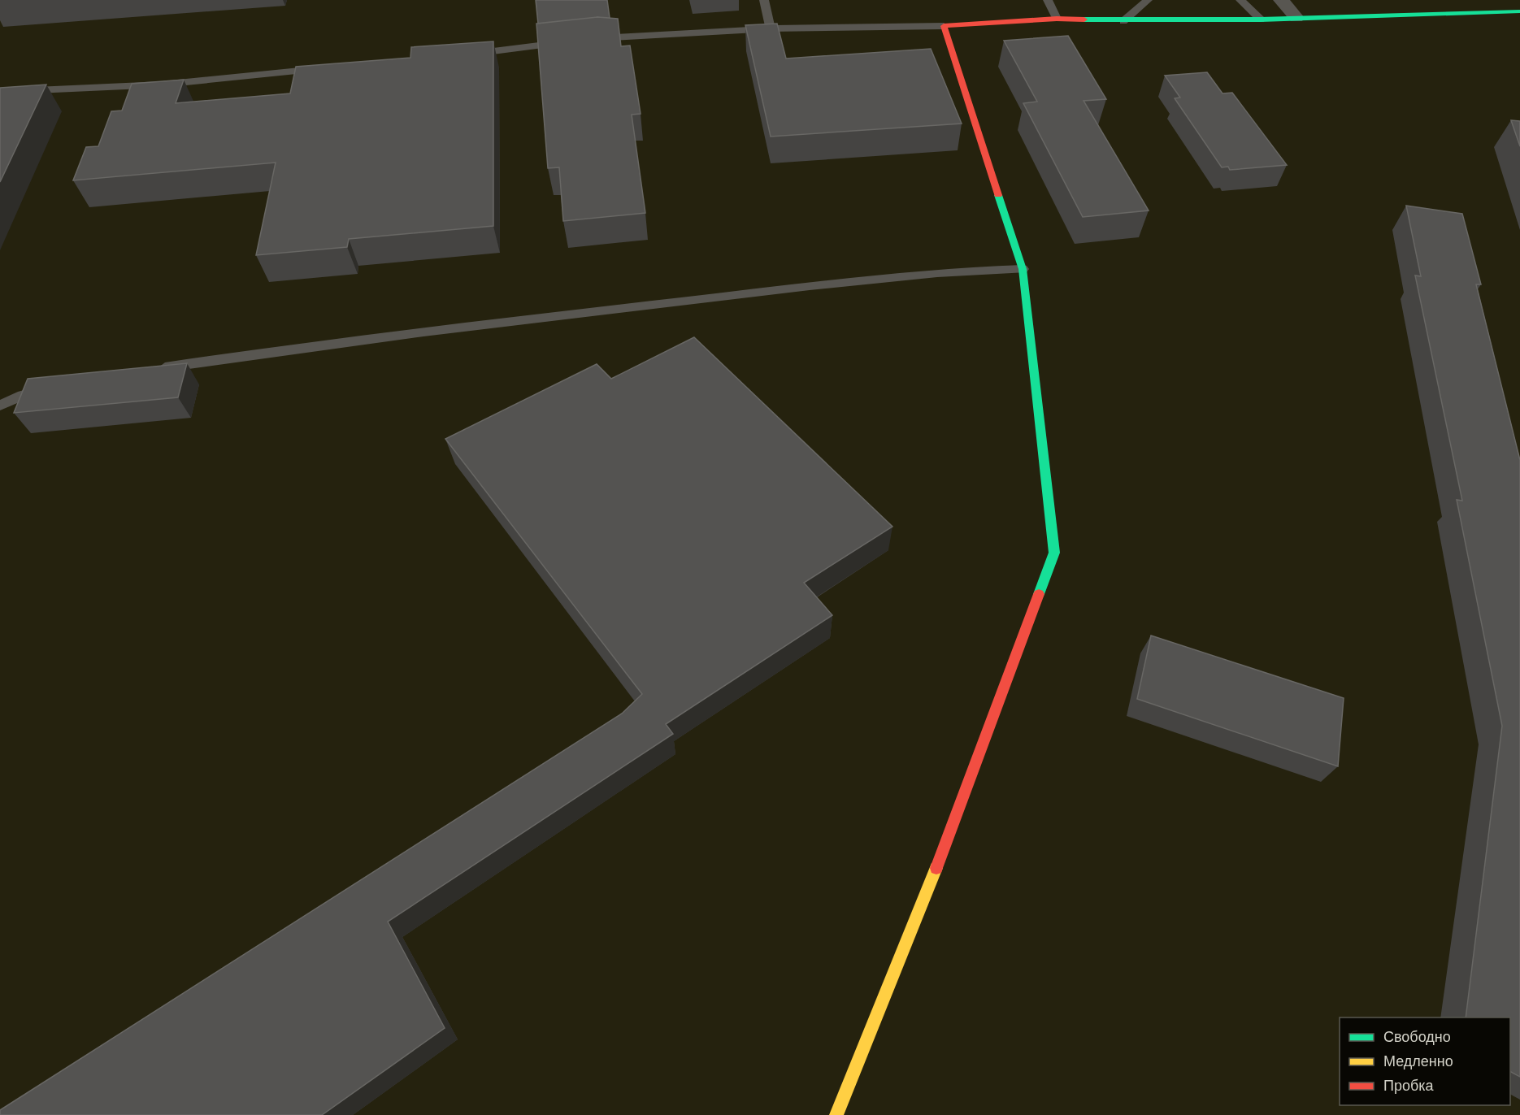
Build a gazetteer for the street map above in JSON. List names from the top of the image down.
{
  "legend": ["Свободно", "Медленно", "Пробка"]
}
